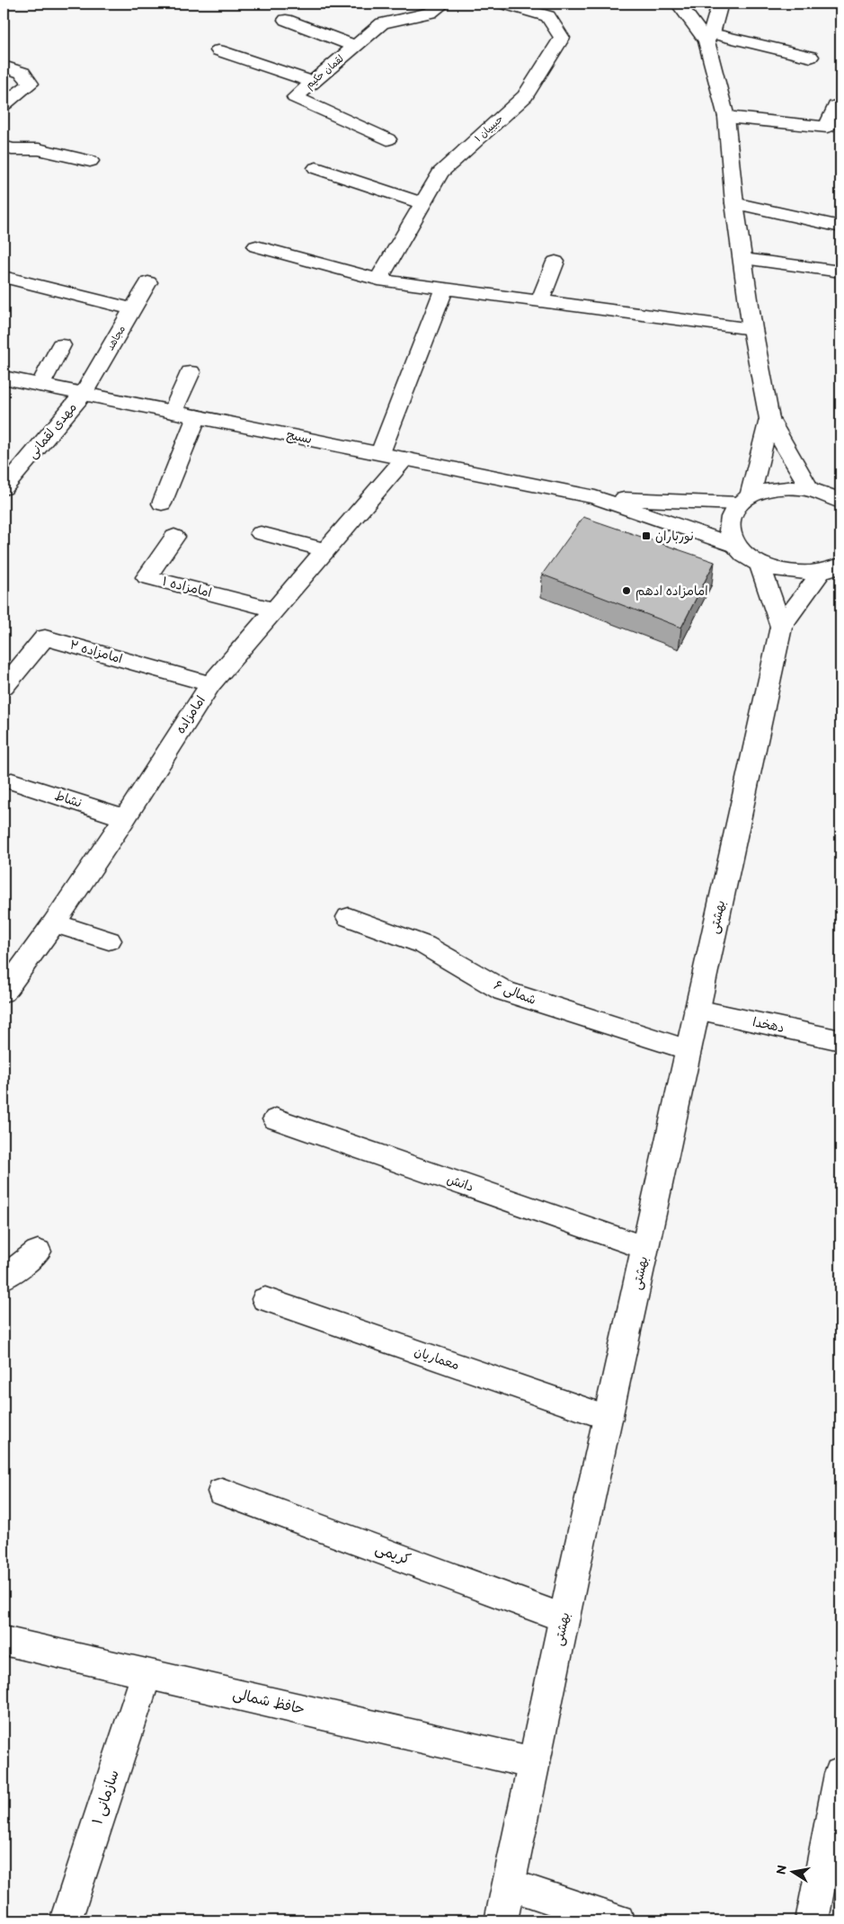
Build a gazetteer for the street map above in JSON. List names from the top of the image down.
{
  "streets": {
    "street": [
      "لقمان حکیم",
      "حبیبیان ۱",
      "مجاهد",
      "مهدی لقمانی",
      "بسیج",
      "امامزاده ۱",
      "امامزاده ۲",
      "امامزاده",
      "نشاط",
      "بهشتی",
      "شمالی ۶",
      "دهخدا",
      "دانش",
      "معماریان",
      "کریمی",
      "حافظ شمالی",
      "سازمانی ۱"
    ]
  },
  "crossings": [
    ["مجاهد", "مهدی لقمانی"],
    ["مجاهد", "بسیج"],
    ["مهدی لقمانی", "بسیج"],
    ["بسیج", "امامزاده"],
    ["امامزاده ۱", "امامزاده"],
    ["امامزاده ۲", "امامزاده"],
    ["امامزاده", "نشاط"],
    ["بهشتی", "شمالی ۶"],
    ["بهشتی", "دهخدا"],
    ["بهشتی", "دانش"],
    ["بهشتی", "معماریان"],
    ["بهشتی", "کریمی"],
    ["بهشتی", "حافظ شمالی"],
    ["حافظ شمالی", "سازمانی ۱"]
  ],
  "places": {
    "transit": ["نورباران"],
    "other": ["امامزاده ادهم"]
  },
  "north": "left"
}
